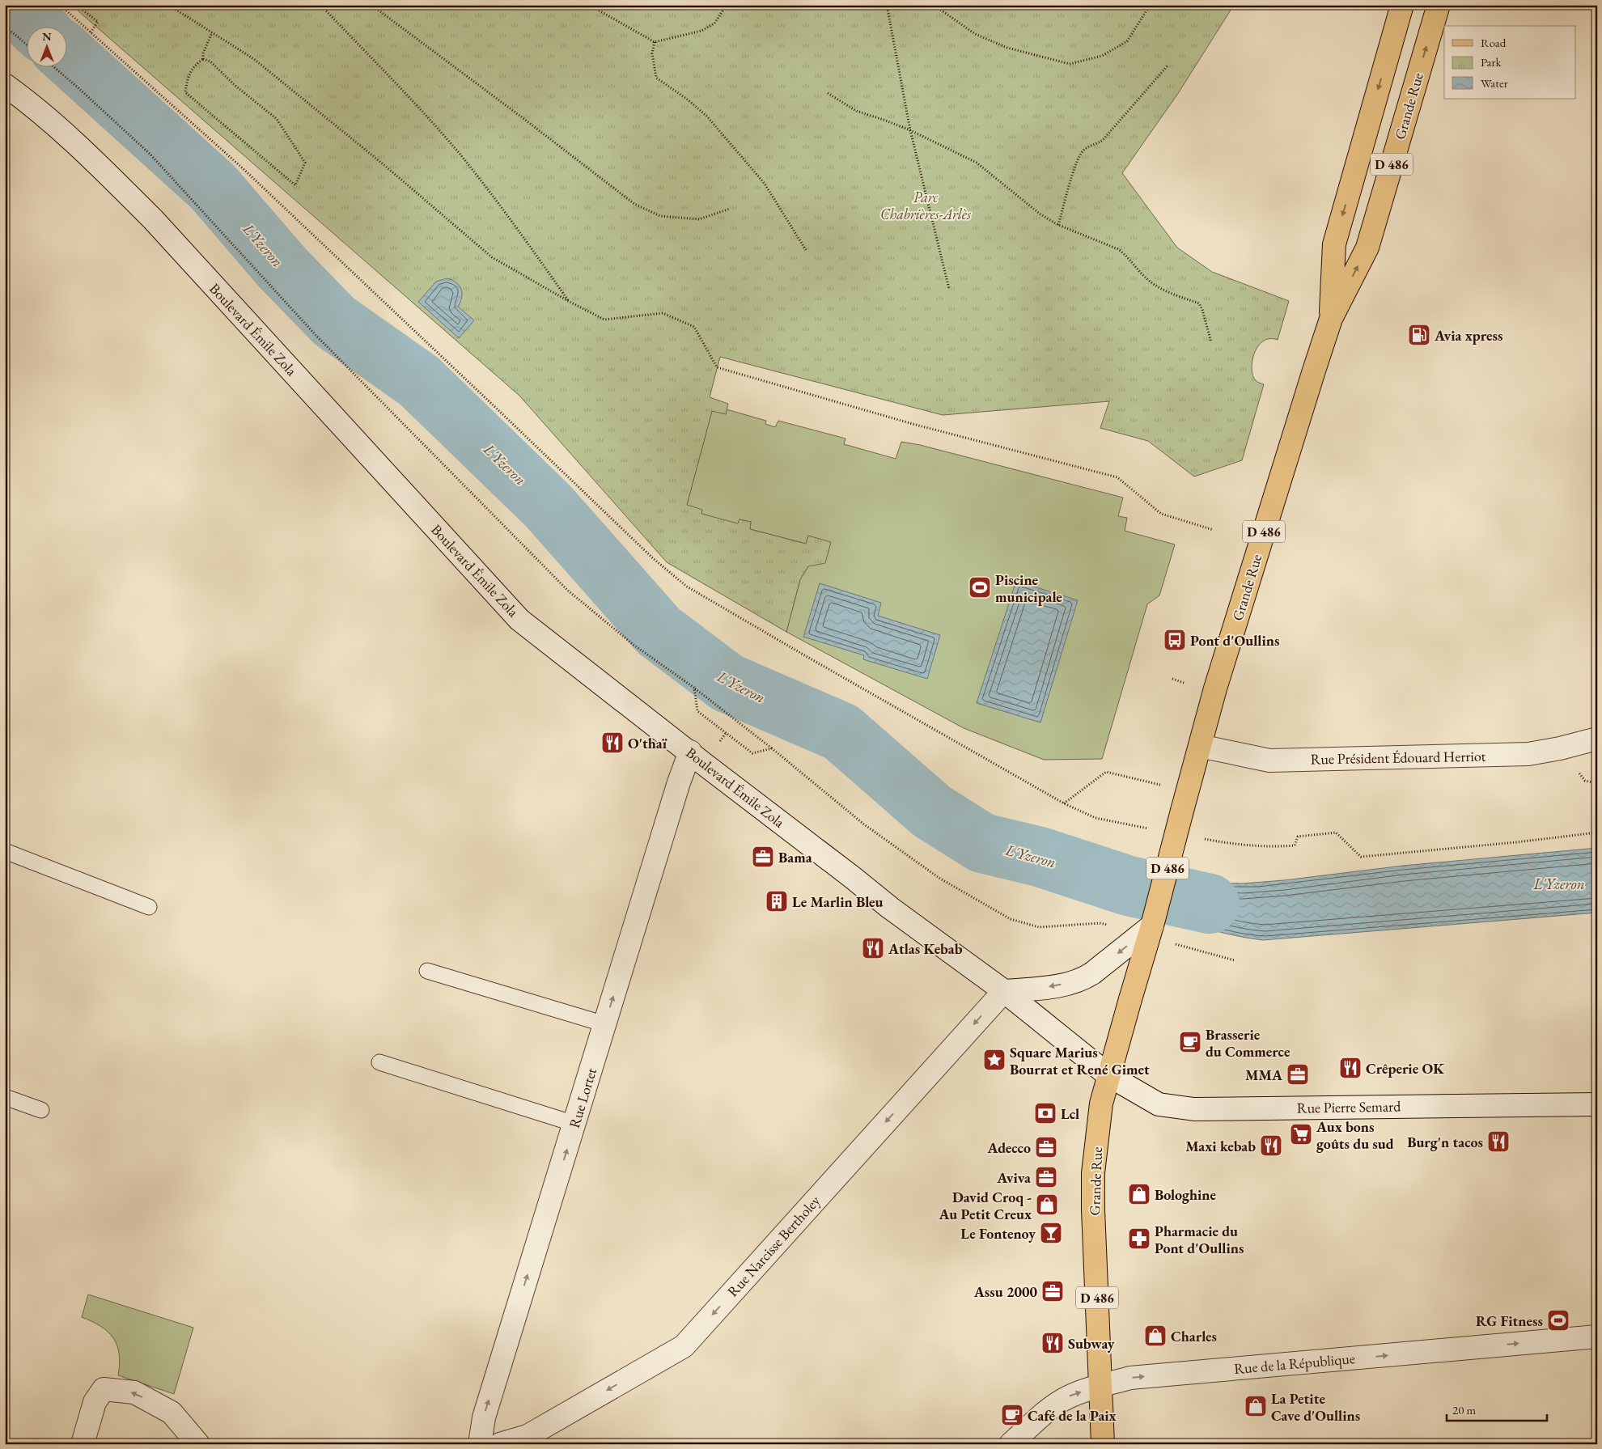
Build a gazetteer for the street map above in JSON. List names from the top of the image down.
{
  "streets": {
    "main road": ["Grande Rue", "D 486"],
    "street": [
      "Boulevard Émile Zola",
      "Rue Président Édouard Herriot",
      "Rue Lortet",
      "Rue Pierre Semard",
      "Rue Narcisse Bertholey",
      "Rue de la République"
    ]
  },
  "crossings": [
    ["Grande Rue", "D 486"],
    ["Grande Rue", "Boulevard Émile Zola"],
    ["Grande Rue", "Rue Président Édouard Herriot"],
    ["Grande Rue", "Rue Pierre Semard"],
    ["Grande Rue", "Rue de la République"],
    ["Boulevard Émile Zola", "Rue Lortet"],
    ["Boulevard Émile Zola", "Rue Pierre Semard"],
    ["Boulevard Émile Zola", "Rue Narcisse Bertholey"]
  ],
  "one_way": ["Rue Lortet", "Rue Narcisse Bertholey", "Rue de la République"],
  "water": ["L'Yzeron"],
  "parks": ["Parc Chabrières-Arlès"],
  "places": {
    "fuel station": ["Avia xpress"],
    "sports": ["Piscine municipale", "RG Fitness"],
    "bus stop": ["Pont d'Oullins"],
    "restaurant": [
      "O'thaï",
      "Atlas Kebab",
      "Crêperie OK",
      "Burg'n tacos",
      "Maxi kebab",
      "Subway"
    ],
    "office": [
      "Bama",
      "MMA",
      "Adecco",
      "Aviva",
      "Assu 2000"
    ],
    "building": ["Le Marlin Bleu"],
    "cafe": ["Brasserie du Commerce", "Café de la Paix"],
    "place": ["Square Marius Bourrat et René Gimet"],
    "bank": ["Lcl"],
    "supermarket": ["Aux bons goûts du sud"],
    "shop": [
      "Bologhine",
      "David Croq - Au Petit Creux",
      "Charles",
      "La Petite Cave d'Oullins"
    ],
    "bar": ["Le Fontenoy"],
    "pharmacy": ["Pharmacie du Pont d'Oullins"]
  },
  "legend": ["Road", "Park", "Water"],
  "scale_bar": "20 m",
  "north": "top"
}
